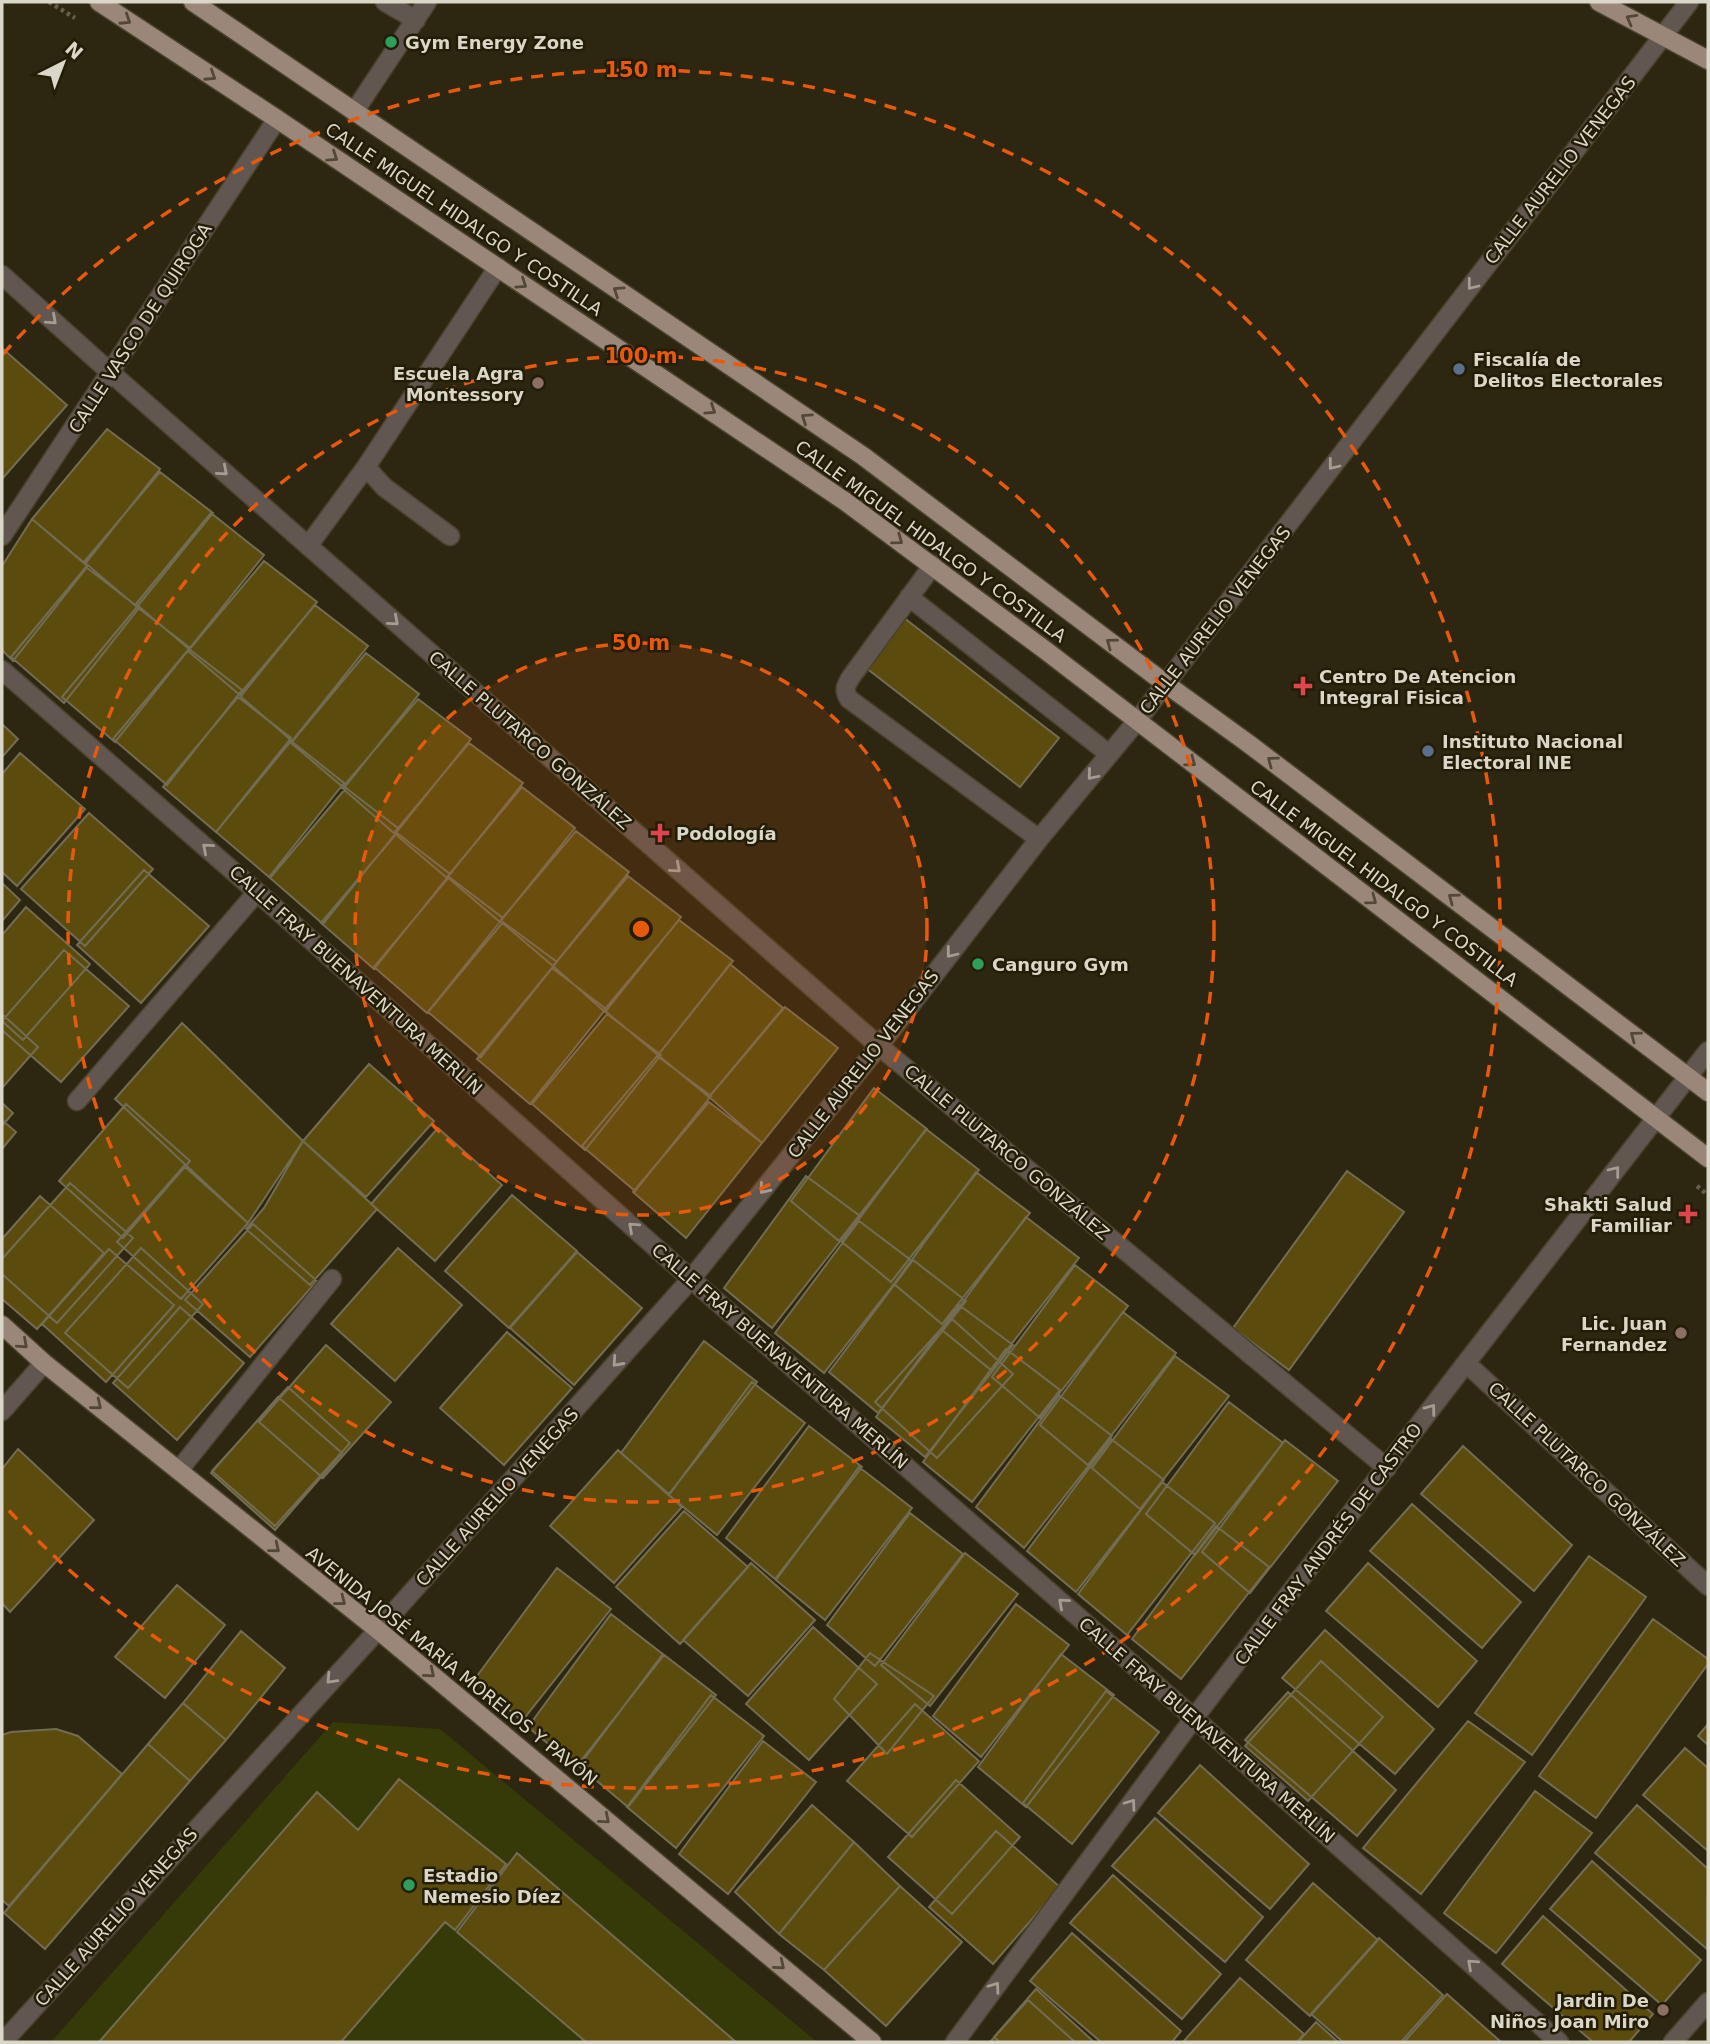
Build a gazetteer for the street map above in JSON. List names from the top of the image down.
{
  "streets": {
    "main road": ["CALLE MIGUEL HIDALGO Y COSTILLA", "AVENIDA JOSÉ MARÍA MORELOS Y PAVÓN"],
    "street": [
      "CALLE AURELIO VENEGAS",
      "CALLE VASCO DE QUIROGA",
      "CALLE PLUTARCO GONZÁLEZ",
      "CALLE FRAY BUENAVENTURA MERLÍN",
      "CALLE FRAY ANDRÉS DE CASTRO"
    ]
  },
  "crossings": [
    ["CALLE AURELIO VENEGAS", "CALLE MIGUEL HIDALGO Y COSTILLA"],
    ["CALLE AURELIO VENEGAS", "CALLE PLUTARCO GONZÁLEZ"],
    ["CALLE AURELIO VENEGAS", "CALLE FRAY BUENAVENTURA MERLÍN"],
    ["CALLE AURELIO VENEGAS", "AVENIDA JOSÉ MARÍA MORELOS Y PAVÓN"],
    ["CALLE MIGUEL HIDALGO Y COSTILLA", "CALLE VASCO DE QUIROGA"],
    ["CALLE MIGUEL HIDALGO Y COSTILLA", "CALLE FRAY ANDRÉS DE CASTRO"],
    ["CALLE VASCO DE QUIROGA", "CALLE PLUTARCO GONZÁLEZ"],
    ["CALLE PLUTARCO GONZÁLEZ", "CALLE FRAY ANDRÉS DE CASTRO"],
    ["CALLE FRAY BUENAVENTURA MERLÍN", "CALLE FRAY ANDRÉS DE CASTRO"]
  ],
  "one_way": [
    "CALLE AURELIO VENEGAS",
    "CALLE PLUTARCO GONZÁLEZ",
    "CALLE FRAY BUENAVENTURA MERLÍN",
    "CALLE FRAY ANDRÉS DE CASTRO",
    "AVENIDA JOSÉ MARÍA MORELOS Y PAVÓN"
  ],
  "places": {
    "other": [
      "Gym Energy Zone",
      "Fiscalía de Delitos Electorales",
      "Escuela Agra Montessory",
      "Instituto Nacional Electoral INE",
      "Canguro Gym",
      "Lic. Juan Fernandez",
      "Estadio Nemesio Díez",
      "Jardin De Niños Joan Miro"
    ],
    "health": ["Centro De Atencion Integral Fisica", "Podología", "Shakti Salud Familiar"]
  },
  "north": "top right",
  "rings": ["150 m", "100 m", "50 m"]
}
